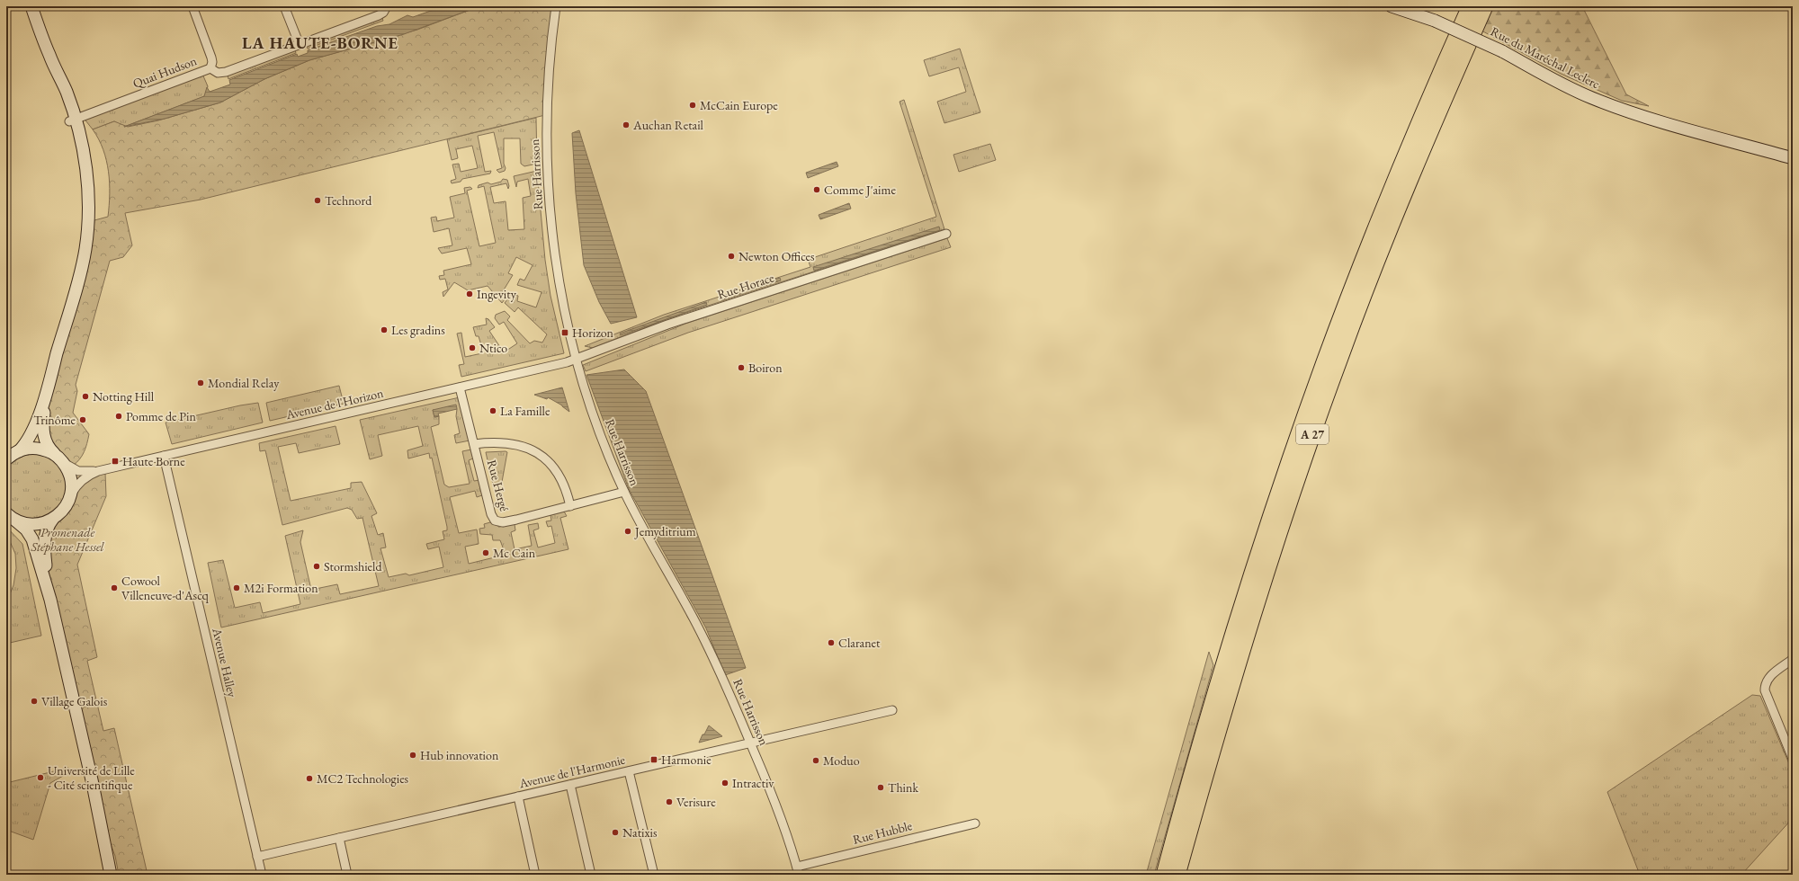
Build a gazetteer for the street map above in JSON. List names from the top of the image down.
{
  "streets": {
    "highway": ["A 27"],
    "main road": ["Rue du Maréchal Leclerc"],
    "street": [
      "Quai Hudson",
      "Rue Harrisson",
      "Rue Horace",
      "Avenue de l'Horizon",
      "Rue Hergé",
      "Avenue Halley",
      "Avenue de l'Harmonie",
      "Rue Hubble"
    ]
  },
  "crossings": [
    ["Rue Harrisson", "Rue Horace"],
    ["Rue Harrisson", "Avenue de l'Horizon"],
    ["Rue Harrisson", "Rue Hergé"],
    ["Rue Harrisson", "Avenue de l'Harmonie"],
    ["Rue Harrisson", "Rue Hubble"],
    ["Rue Horace", "Avenue de l'Horizon"],
    ["Avenue de l'Horizon", "Rue Hergé"],
    ["Avenue de l'Horizon", "Avenue Halley"],
    ["Avenue Halley", "Avenue de l'Harmonie"]
  ],
  "districts": ["LA HAUTE-BORNE"],
  "parks": ["Promenade Stéphane Hessel"],
  "places": {
    "other": [
      "McCain Europe",
      "Auchan Retail",
      "Comme J'aime",
      "Technord",
      "Newton Offices",
      "Ingevity",
      "Les gradins",
      "Ntico",
      "Boiron",
      "Mondial Relay",
      "Notting Hill",
      "La Famille",
      "Pomme de Pin",
      "Trinôme",
      "Jemyditrium",
      "Mc Cain",
      "Stormshield",
      "Cowool Villeneuve-d'Ascq",
      "M2i Formation",
      "Claranet",
      "Village Galois",
      "Hub innovation",
      "Moduo",
      "Université de Lille ‐ Cité scientifique",
      "MC2 Technologies",
      "Intractiv",
      "Think",
      "Verisure",
      "Natixis"
    ],
    "transit": ["Horizon", "Haute Borne", "Harmonie"]
  }
}
